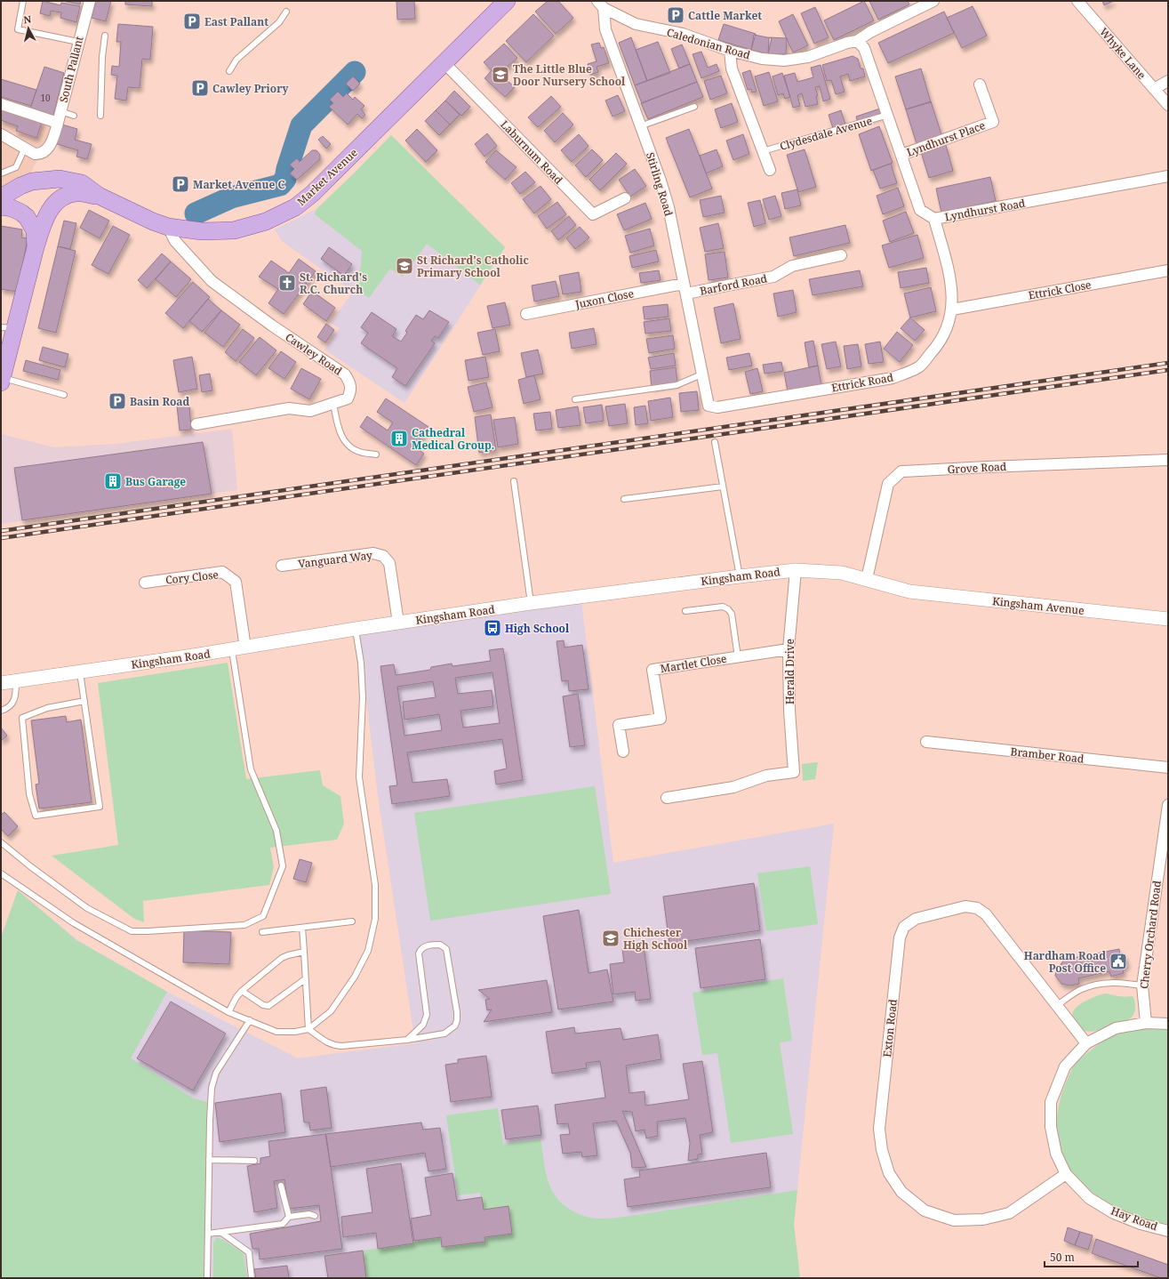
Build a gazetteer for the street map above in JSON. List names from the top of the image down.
{
  "streets": {
    "main road": ["Market Avenue"],
    "street": [
      "Caledonian Road",
      "Whyke Lane",
      "South Pallant",
      "Lyndhurst Place",
      "Laburnum Road",
      "Stirling Road",
      "Lyndhurst Road",
      "Barford Road",
      "Ettrick Close",
      "Juxon Close",
      "Cawley Road",
      "Ettrick Road",
      "Grove Road",
      "Vanguard Way",
      "Kingsham Road",
      "Cory Close",
      "Kingsham Avenue",
      "Martlet Close",
      "Herald Drive",
      "Bramber Road",
      "Cherry Orchard Road",
      "Exton Road",
      "Hay Road"
    ],
    "lane": ["Clydesdale Avenue"]
  },
  "crossings": [
    ["Caledonian Road", "Stirling Road"],
    ["Caledonian Road", "Lyndhurst Road"],
    ["Clydesdale Avenue", "Lyndhurst Road"],
    ["Lyndhurst Place", "Lyndhurst Road"],
    ["Laburnum Road", "Market Avenue"],
    ["Market Avenue", "Cawley Road"],
    ["Stirling Road", "Barford Road"],
    ["Stirling Road", "Juxon Close"],
    ["Stirling Road", "Ettrick Road"],
    ["Lyndhurst Road", "Ettrick Road"],
    ["Barford Road", "Juxon Close"],
    ["Ettrick Close", "Ettrick Road"],
    ["Grove Road", "Kingsham Road"],
    ["Vanguard Way", "Kingsham Road"],
    ["Kingsham Road", "Cory Close"],
    ["Kingsham Road", "Kingsham Avenue"],
    ["Kingsham Road", "Herald Drive"],
    ["Martlet Close", "Herald Drive"],
    ["Cherry Orchard Road", "Hay Road"],
    ["Exton Road", "Hay Road"]
  ],
  "places": {
    "parking": [
      "Cattle Market",
      "East Pallant",
      "Cawley Priory",
      "Market Avenue C",
      "Basin Road"
    ],
    "school or university": ["The Little Blue Door Nursery School", "St Richard's Catholic Primary School", "Chichester High School"],
    "church": ["St. Richard's R.C. Church"],
    "building": ["Cathedral Medical Group.", "Bus Garage"],
    "bus stop": ["High School"],
    "public building": ["Hardham Road Post Office"]
  },
  "house_numbers": ["10"],
  "scale_bar": "50 m",
  "north": "top"
}
